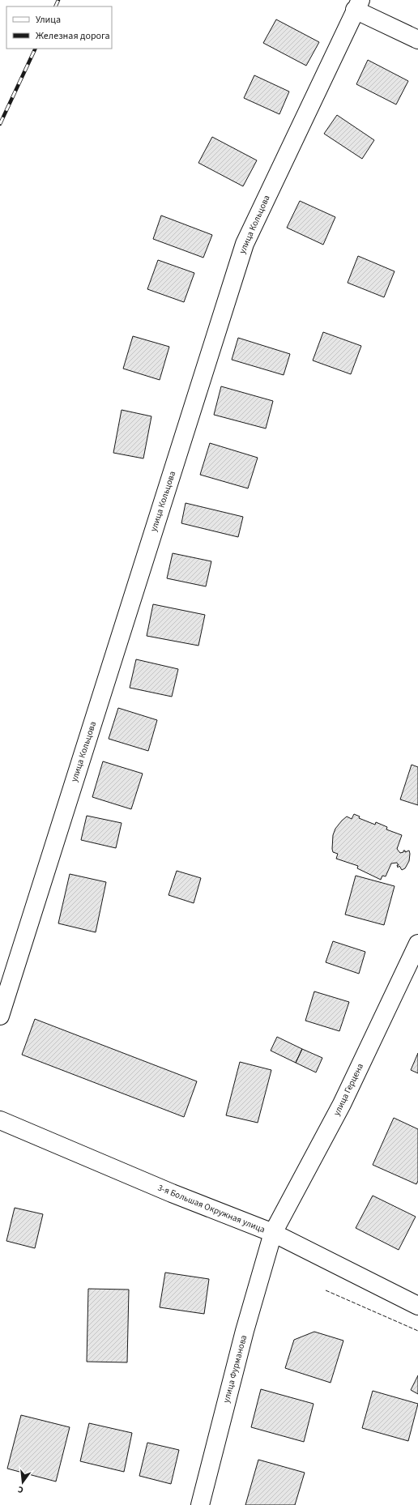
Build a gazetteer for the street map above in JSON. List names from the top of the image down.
{
  "streets": {
    "street": [
      "улица Кольцова",
      "улица Герцена",
      "3-я Большая Окружная улица",
      "улица Фурманова"
    ]
  },
  "crossings": [
    ["улица Герцена", "3-я Большая Окружная улица"],
    ["улица Герцена", "улица Фурманова"],
    ["3-я Большая Окружная улица", "улица Фурманова"]
  ],
  "legend": ["Улица", "Железная дорога"],
  "north": "bottom"
}
